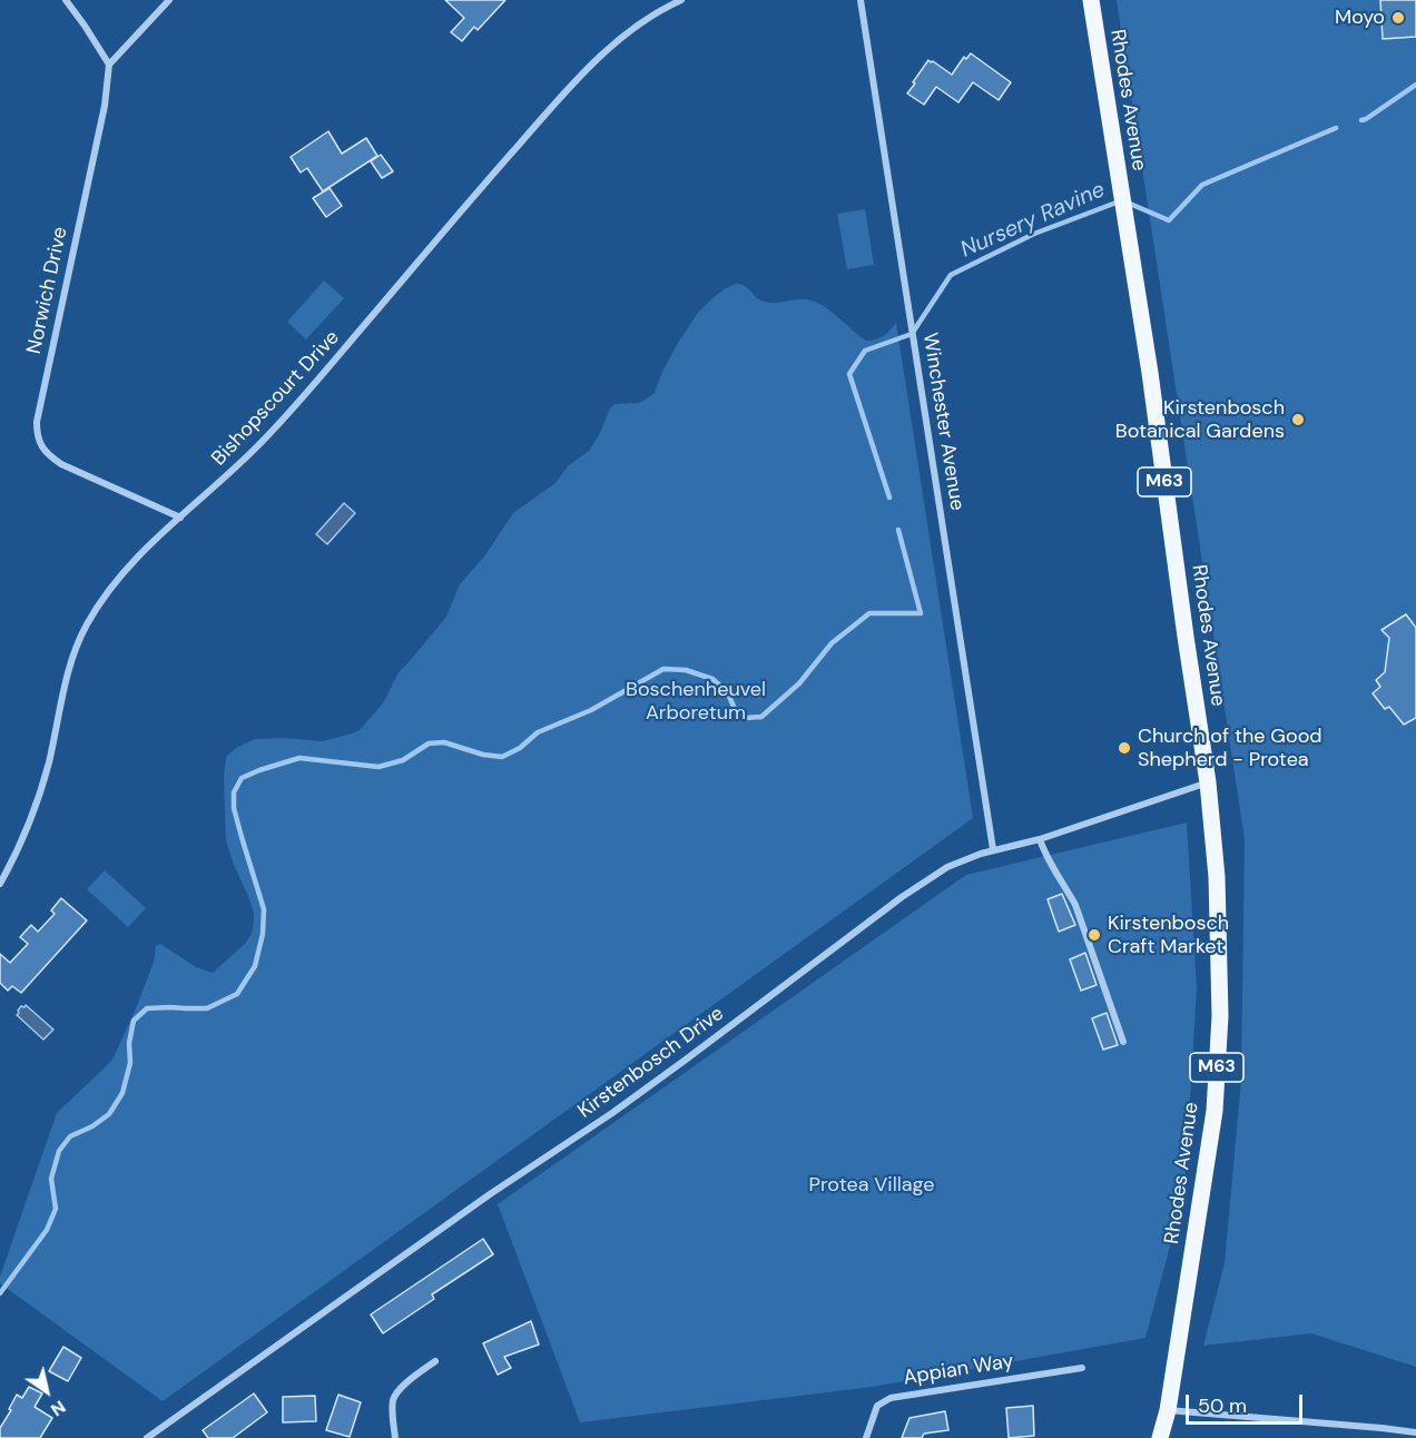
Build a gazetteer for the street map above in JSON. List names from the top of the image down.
{
  "streets": {
    "main road": ["Rhodes Avenue", "M63"],
    "street": [
      "Norwich Drive",
      "Bishopscourt Drive",
      "Winchester Avenue",
      "Kirstenbosch Drive",
      "Appian Way"
    ]
  },
  "crossings": [
    ["Rhodes Avenue", "Kirstenbosch Drive"],
    ["Norwich Drive", "Bishopscourt Drive"],
    ["Winchester Avenue", "Kirstenbosch Drive"]
  ],
  "water": ["Nursery Ravine"],
  "parks": ["Boschenheuvel Arboretum", "Protea Village"],
  "places": [
    "Moyo",
    "Kirstenbosch Botanical Gardens",
    "Church of the Good Shepherd - Protea",
    "Kirstenbosch Craft Market"
  ],
  "scale_bar": "50 m",
  "north": "bottom right"
}
